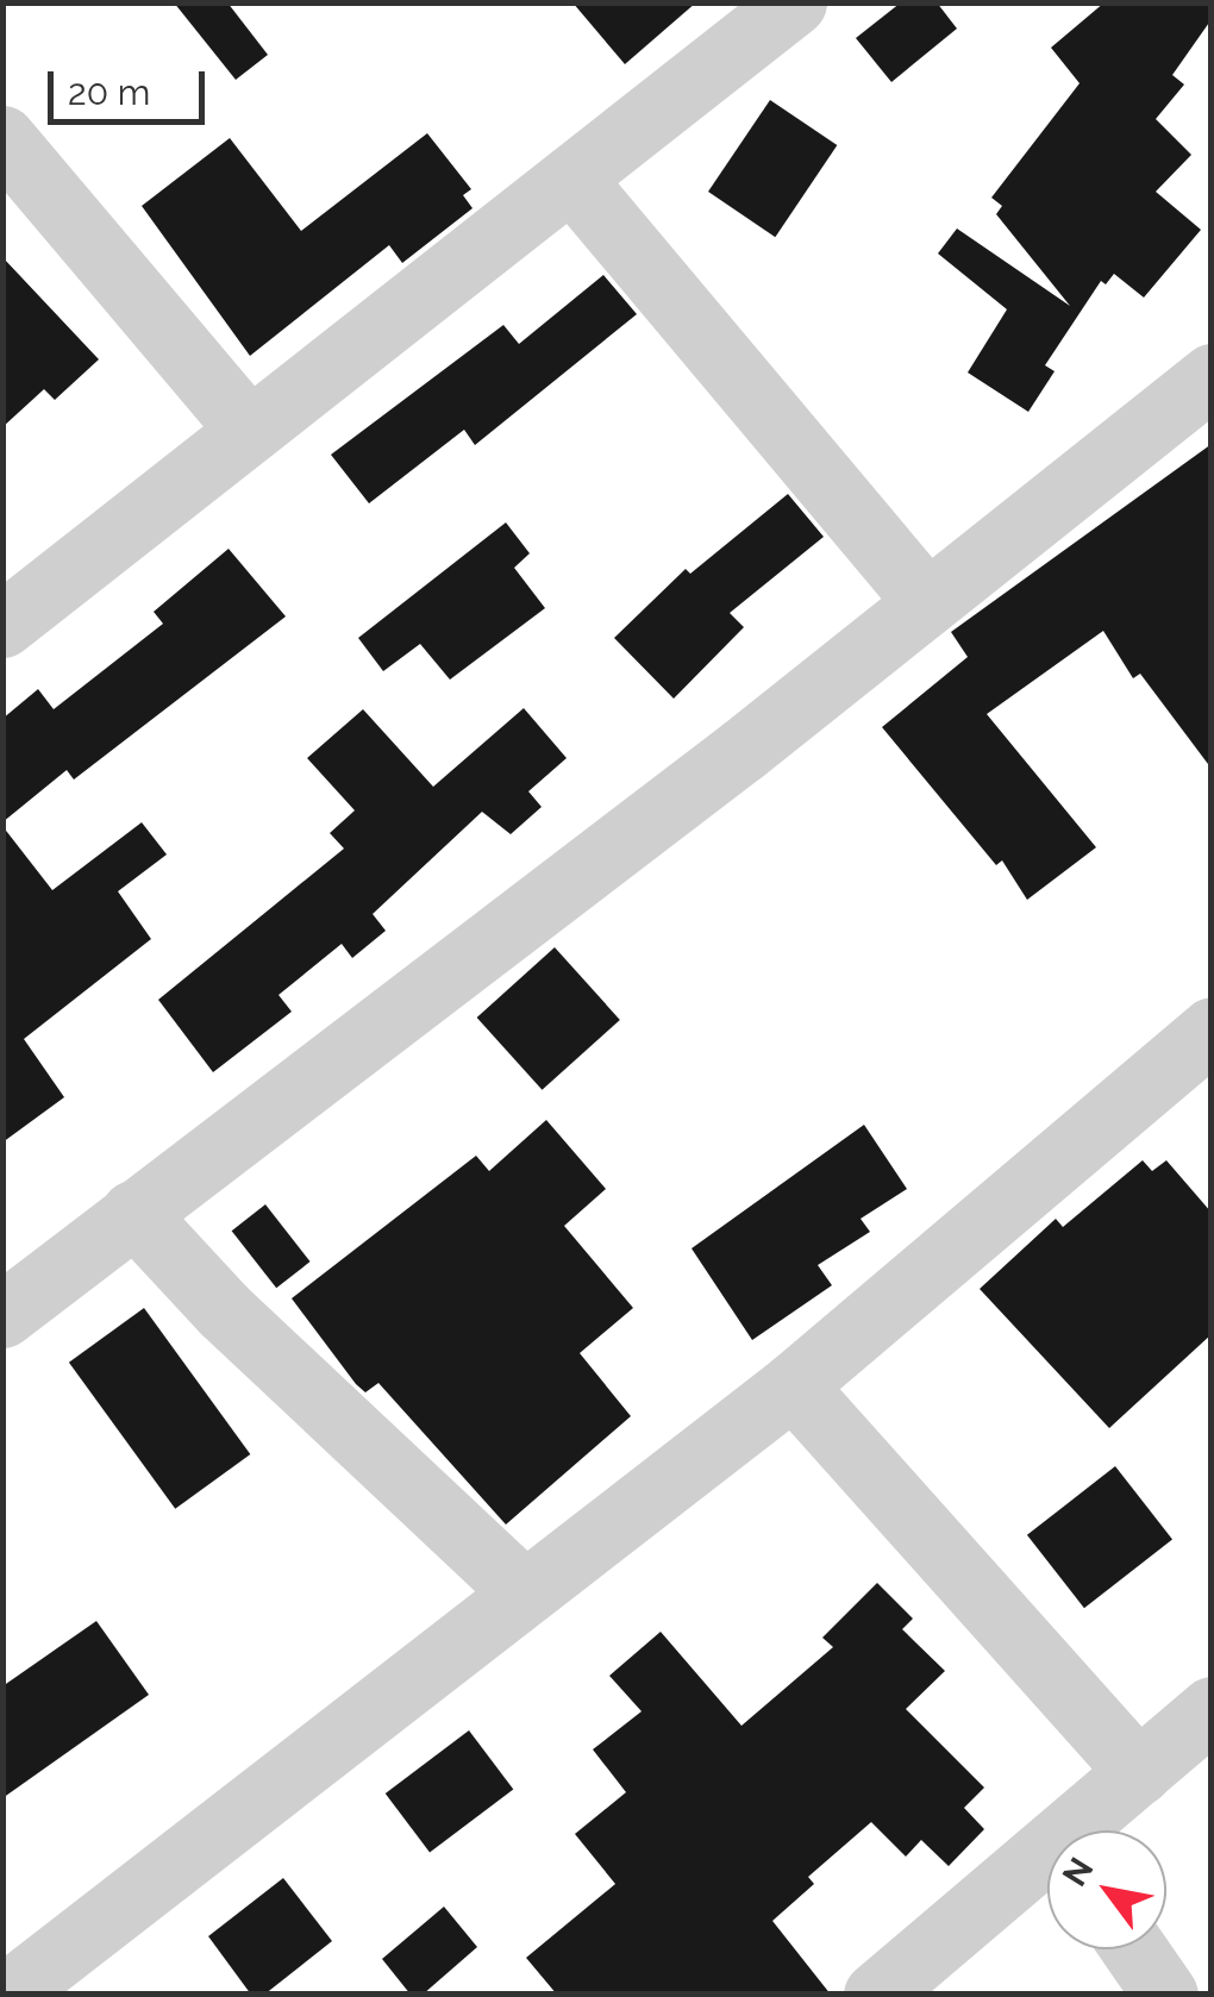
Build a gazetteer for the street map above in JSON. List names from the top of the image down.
{
  "scale_bar": "20 m",
  "north": "top left"
}
